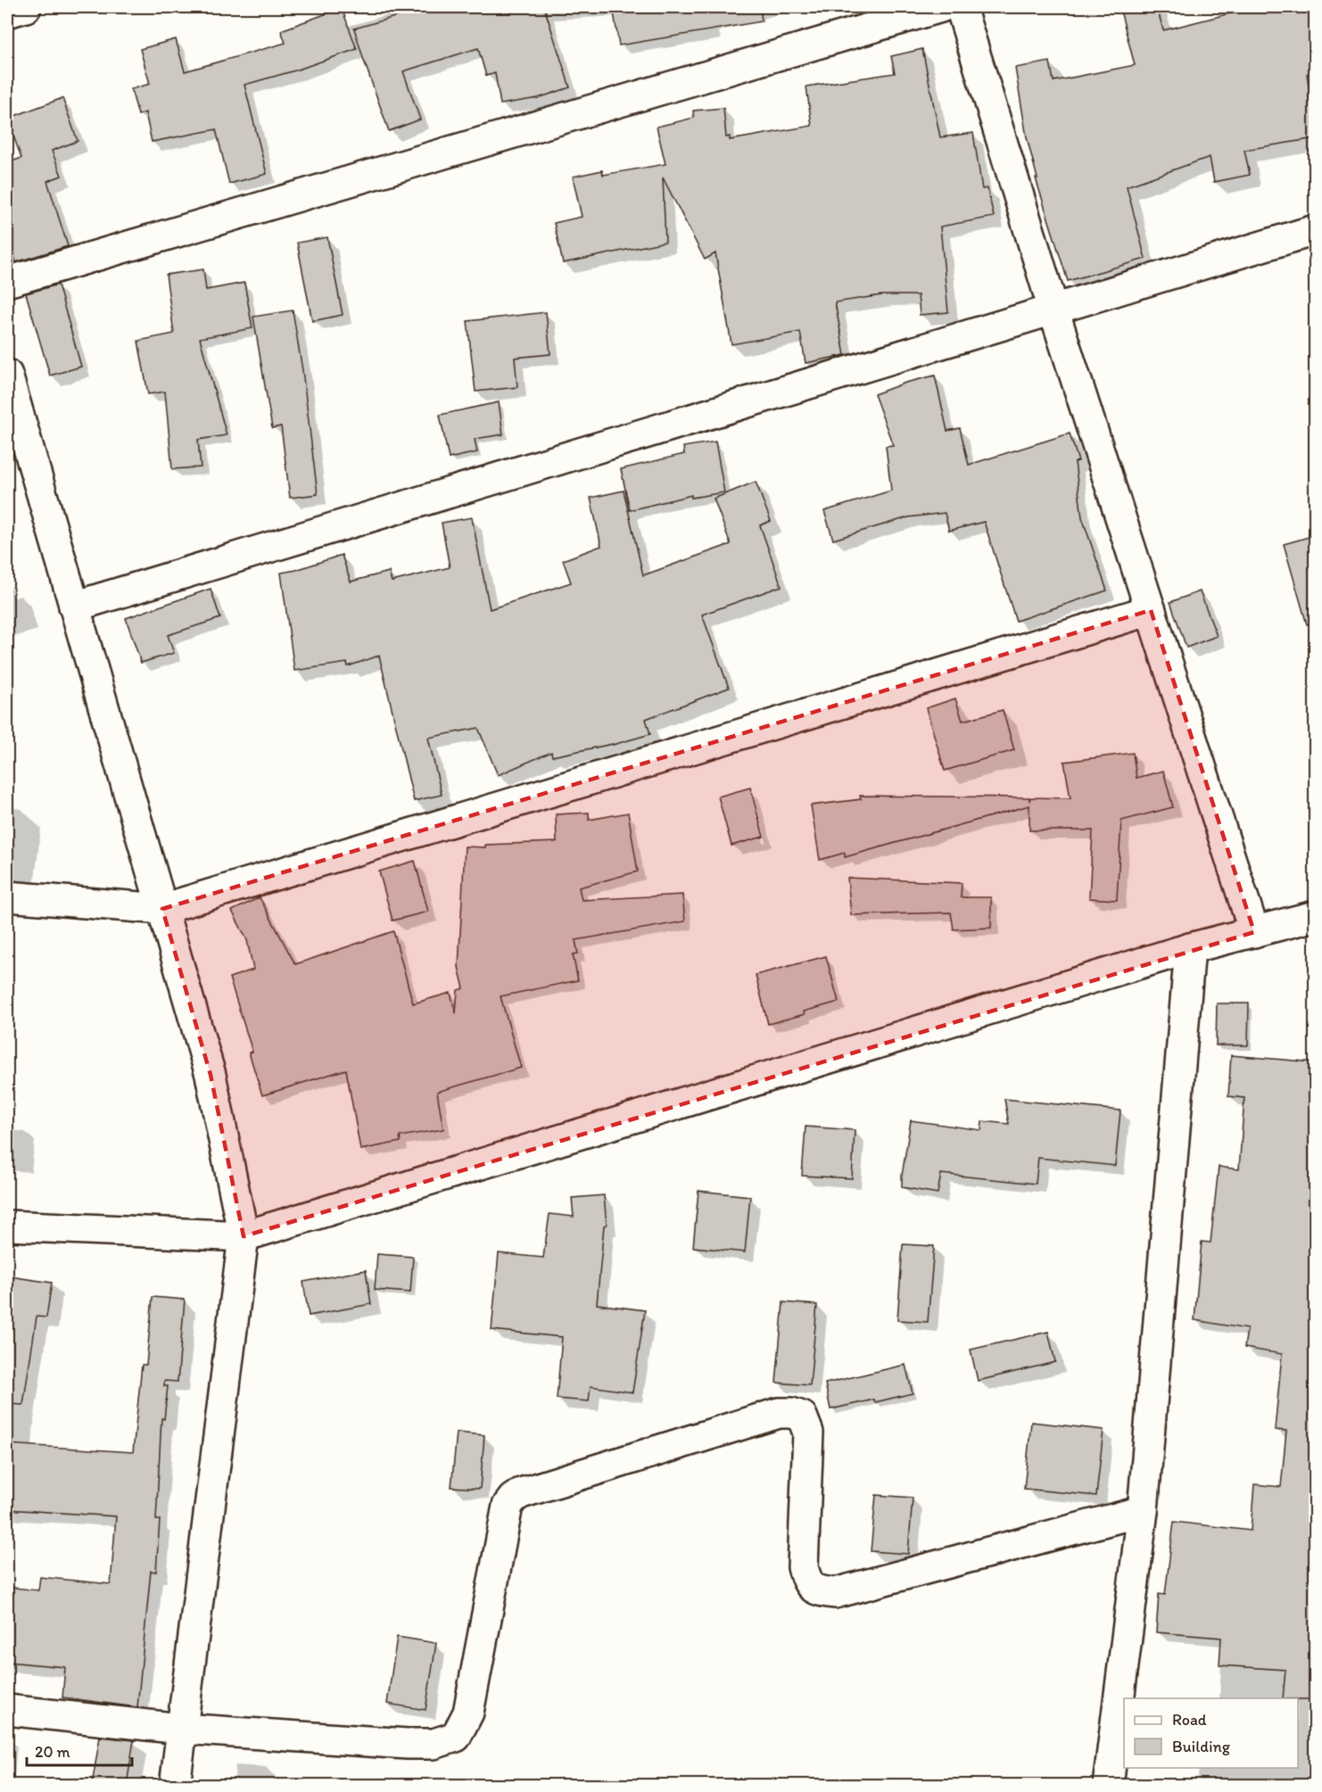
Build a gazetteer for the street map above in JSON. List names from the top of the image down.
{
  "legend": ["Road", "Building"],
  "scale_bar": "20 m"
}
